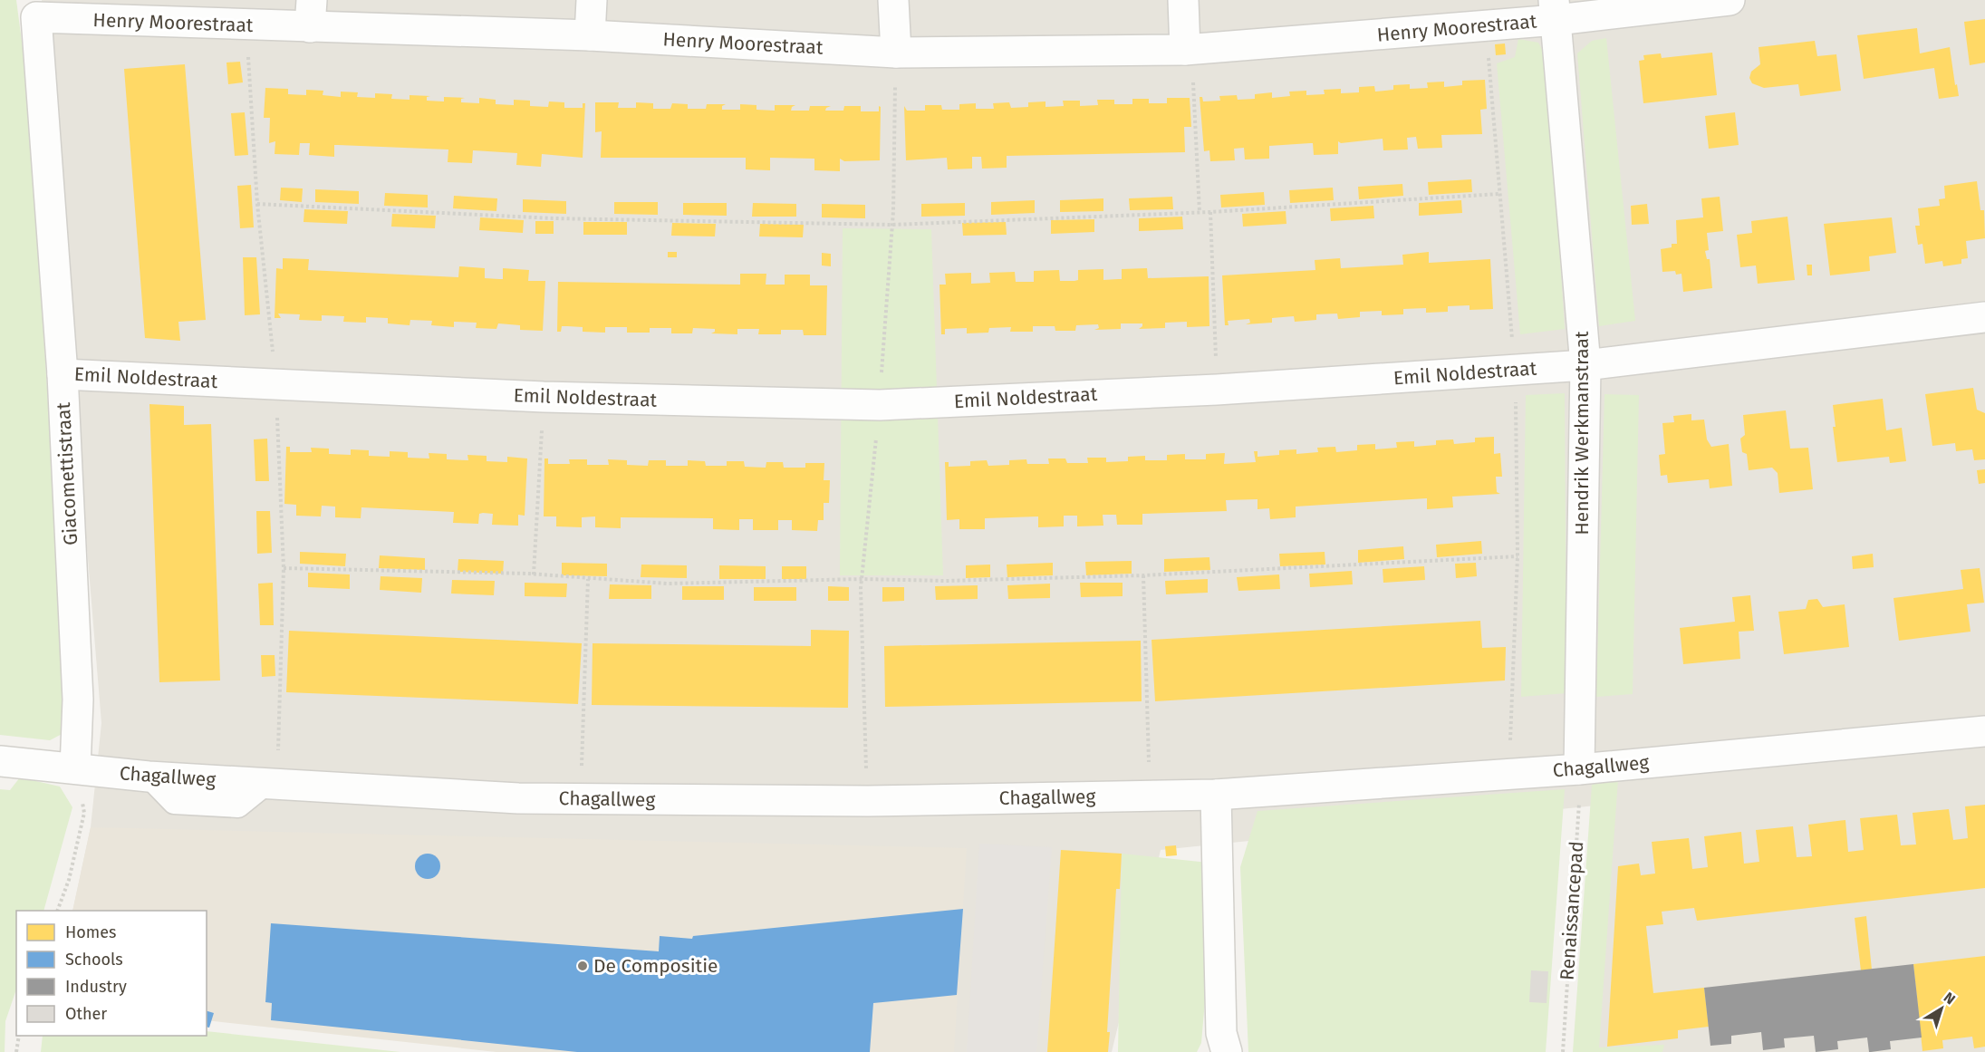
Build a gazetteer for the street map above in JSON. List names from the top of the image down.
{
  "streets": {
    "street": [
      "Henry Moorestraat",
      "Emil Noldestraat",
      "Hendrik Werkmanstraat",
      "Giacomettistraat",
      "Chagallweg"
    ],
    "path": ["Renaissancepad"]
  },
  "crossings": [
    ["Henry Moorestraat", "Hendrik Werkmanstraat"],
    ["Henry Moorestraat", "Giacomettistraat"],
    ["Emil Noldestraat", "Hendrik Werkmanstraat"],
    ["Emil Noldestraat", "Giacomettistraat"],
    ["Hendrik Werkmanstraat", "Chagallweg"],
    ["Hendrik Werkmanstraat", "Renaissancepad"],
    ["Giacomettistraat", "Chagallweg"],
    ["Chagallweg", "Renaissancepad"]
  ],
  "places": ["De Compositie"],
  "legend": [
    "Homes",
    "Schools",
    "Industry",
    "Other"
  ],
  "north": "top right"
}
